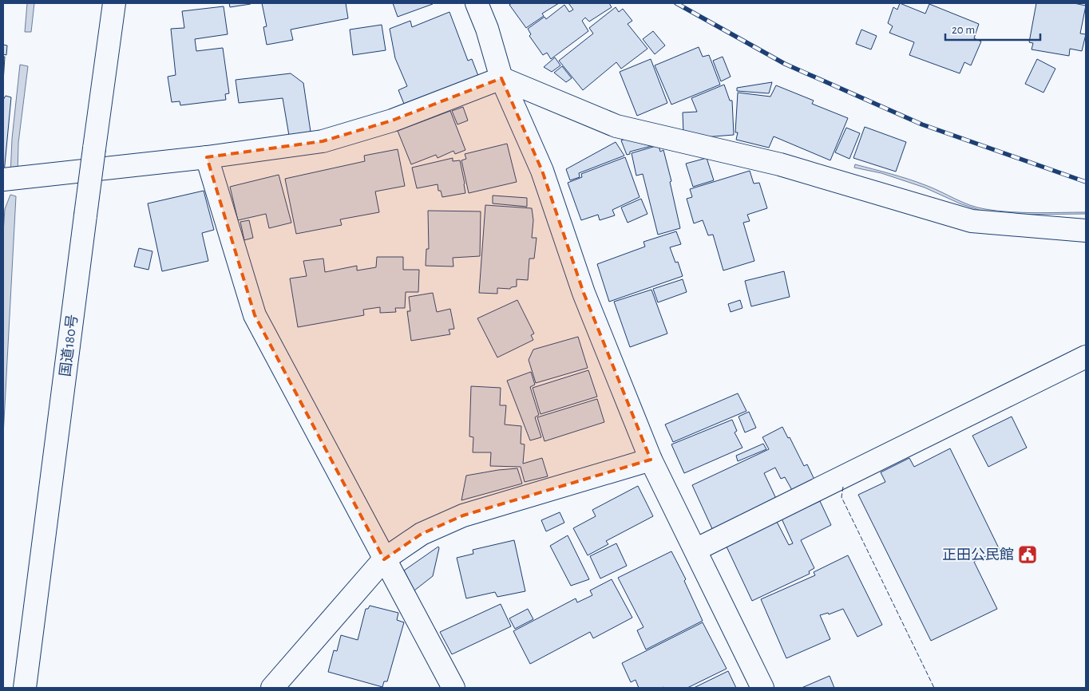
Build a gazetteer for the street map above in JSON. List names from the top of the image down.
{
  "streets": {
    "main road": ["国道180号"]
  },
  "places": {
    "public building": ["正田公民館"]
  },
  "scale_bar": "20 m"
}
